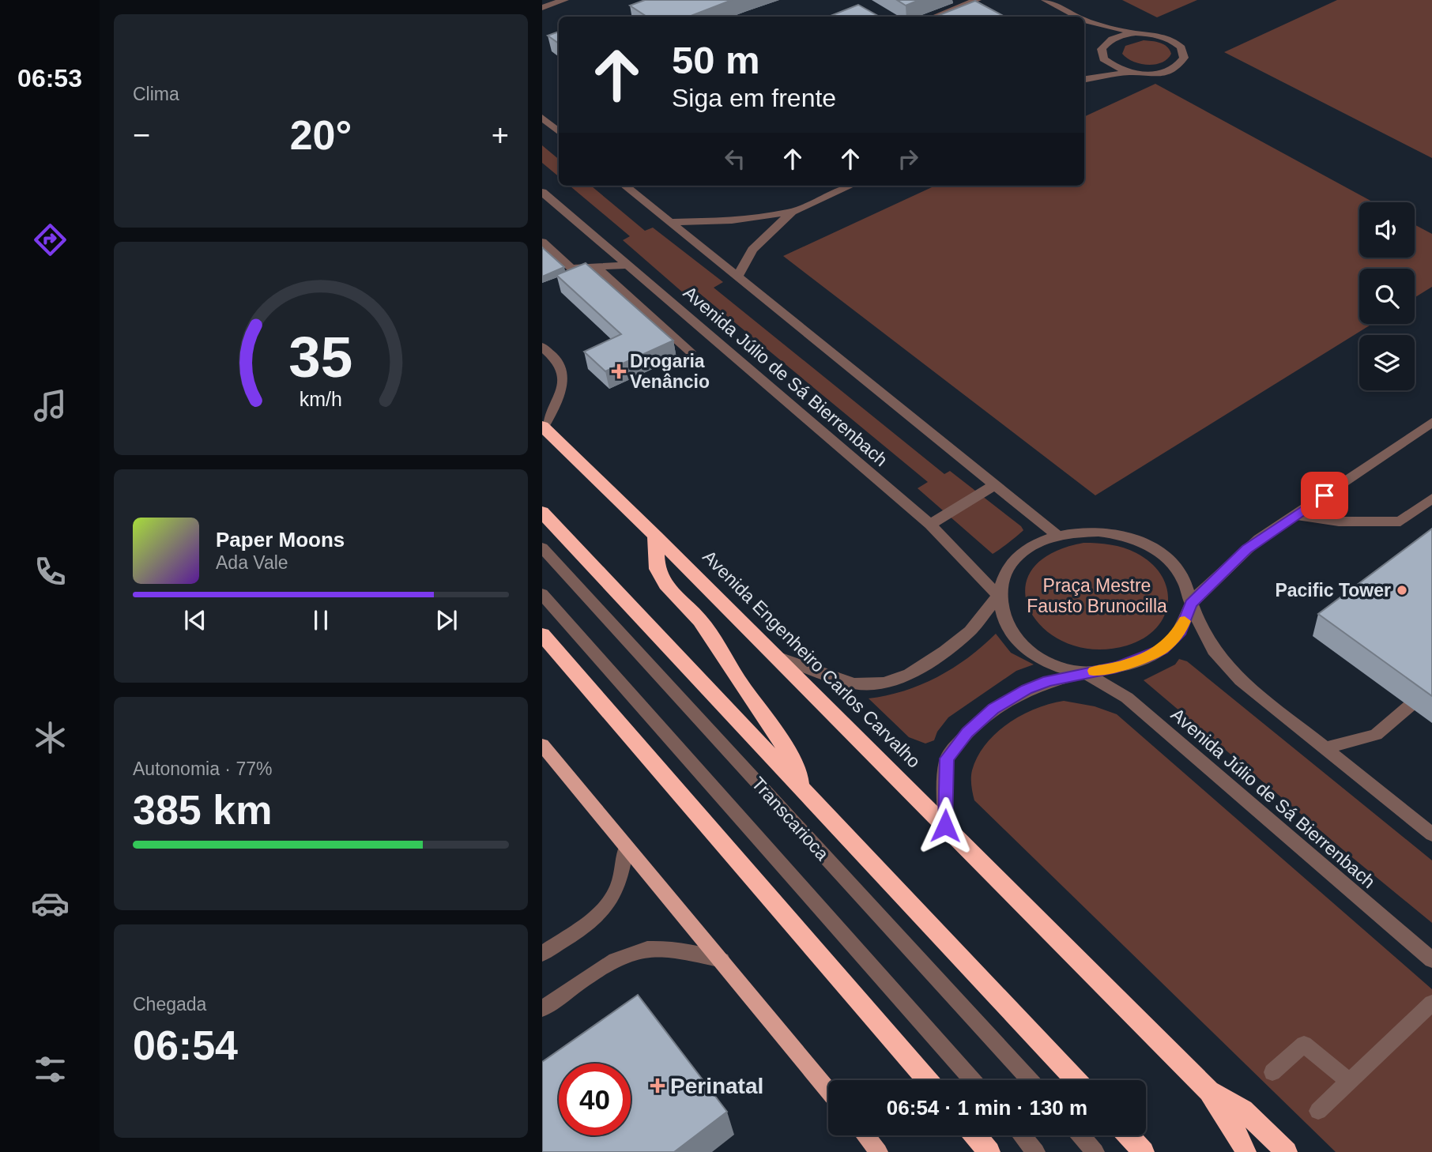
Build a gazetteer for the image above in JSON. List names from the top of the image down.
{
  "streets": {
    "highway": ["Avenida Engenheiro Carlos Carvalho"],
    "street": ["Avenida Júlio de Sá Bierrenbach", "Transcarioca"]
  },
  "parks": ["Praça Mestre Fausto Brunocilla"],
  "places": {
    "health": ["Drogaria Venâncio", "Perinatal"],
    "other": ["Pacific Tower"]
  },
  "page": {
    "tabs": "06:53",
    "tile": [
      "Clima",
      ["Autonomia · 77%", "385 km"],
      ["Chegada", "06:54"]
    ],
    "turn": ["50 m", "Siga em frente"],
    "heat": ["−", "20°", "+"],
    "song": ["Paper Moons", "Ada Vale"],
    "limit": "40",
    "trip": "06:54 · 1 min · 130 m",
    "gauge": ["35", "km/h"]
  }
}
